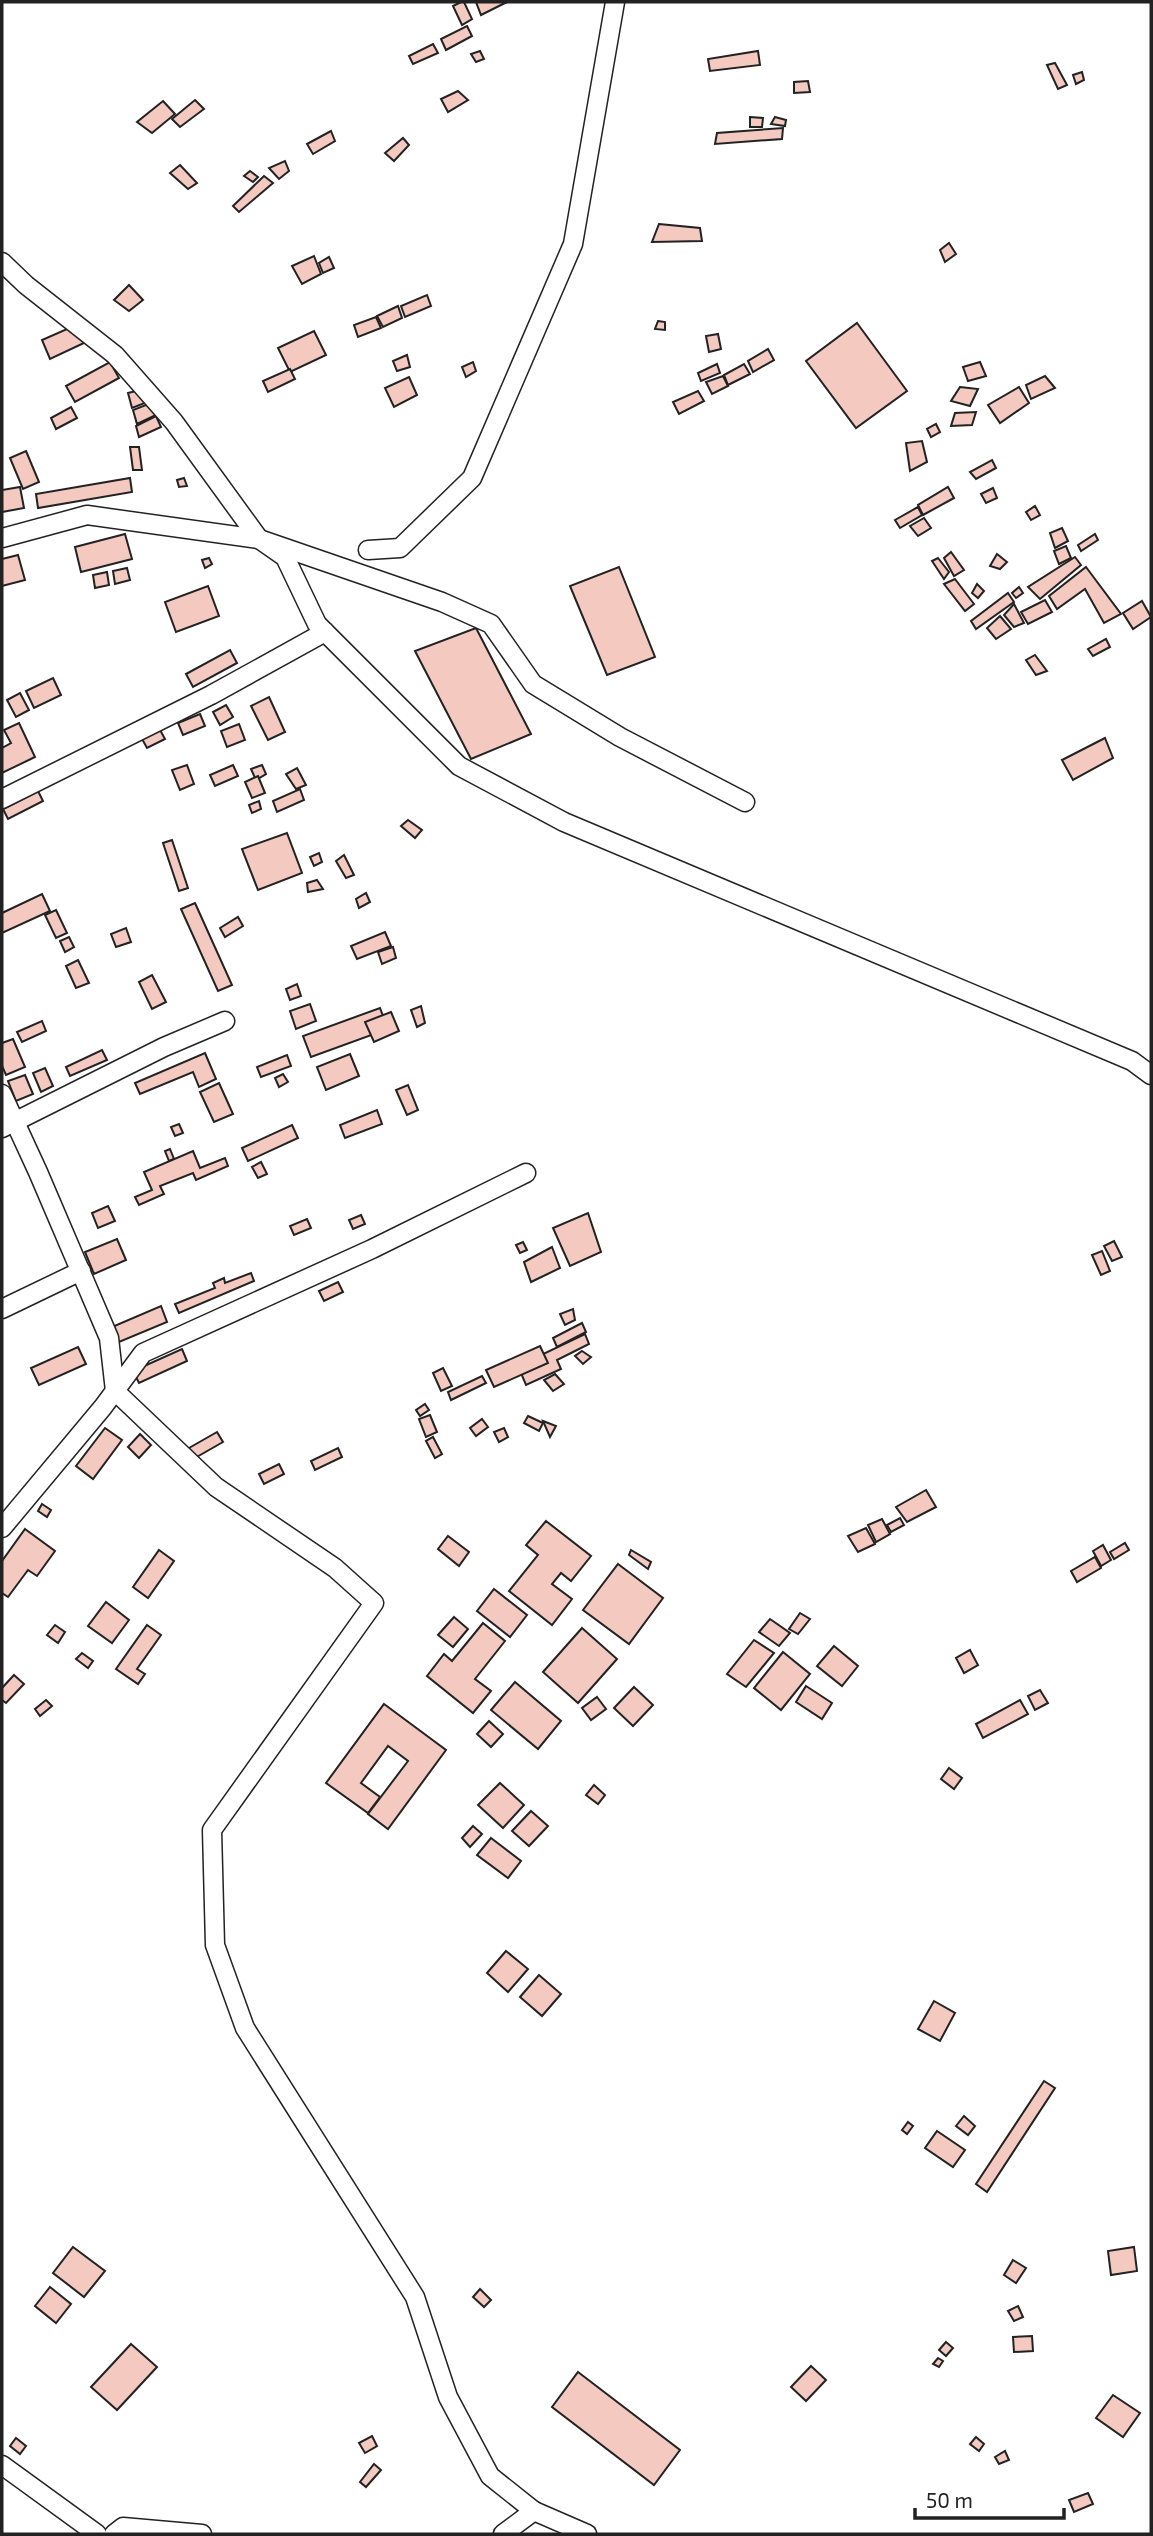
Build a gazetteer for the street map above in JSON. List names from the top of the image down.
{
  "scale_bar": "50 m"
}
